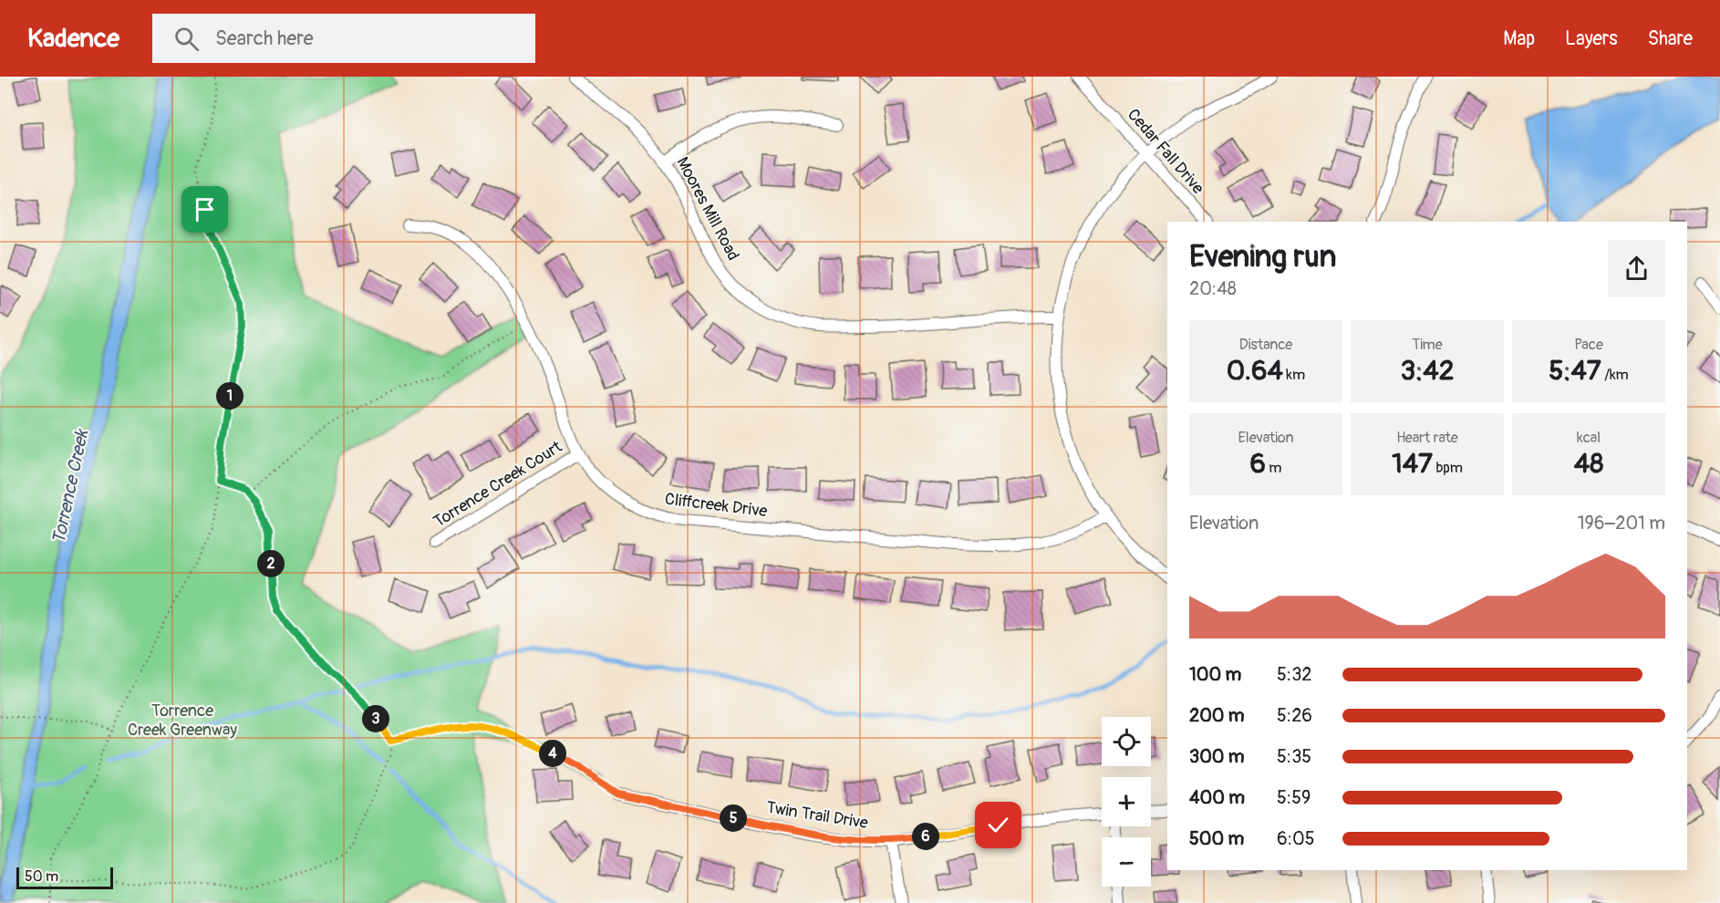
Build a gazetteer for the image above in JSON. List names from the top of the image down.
{
  "streets": {
    "street": [
      "Cedar Fall Drive",
      "Moores Mill Road",
      "Torrence Creek Court",
      "Cliffcreek Drive",
      "Twin Trail Drive"
    ]
  },
  "crossings": [
    ["Torrence Creek Court", "Cliffcreek Drive"]
  ],
  "water": ["Torrence Creek"],
  "parks": ["Torrence Creek Greenway"],
  "scale_bar": "50 m",
  "page": {
    "header": "Kadence",
    "search": "Search here",
    "nav": ["Map", "Layers", "Share"],
    "heading": ["Evening run", "20:48"],
    "stats": [
      ["Distance", "0.64 km"],
      ["Time", "3:42"],
      ["Pace", "5:47 /km"],
      ["Elevation", "6 m"],
      ["Heart rate", "147 bpm"],
      ["kcal", "48"]
    ],
    "pins": [
      "1",
      "2",
      "3",
      "4",
      "5",
      "6"
    ],
    "chart": ["Elevation", "196–201 m"],
    "list": [
      {
        "name": "100 m",
        "note": "5:32"
      },
      {
        "name": "200 m",
        "note": "5:26"
      },
      {
        "name": "300 m",
        "note": "5:35"
      },
      {
        "name": "400 m",
        "note": "5:59"
      },
      {
        "name": "500 m",
        "note": "6:05"
      }
    ],
    "map_buttons": ["+", "−"],
    "scale": "50 m"
  }
}
